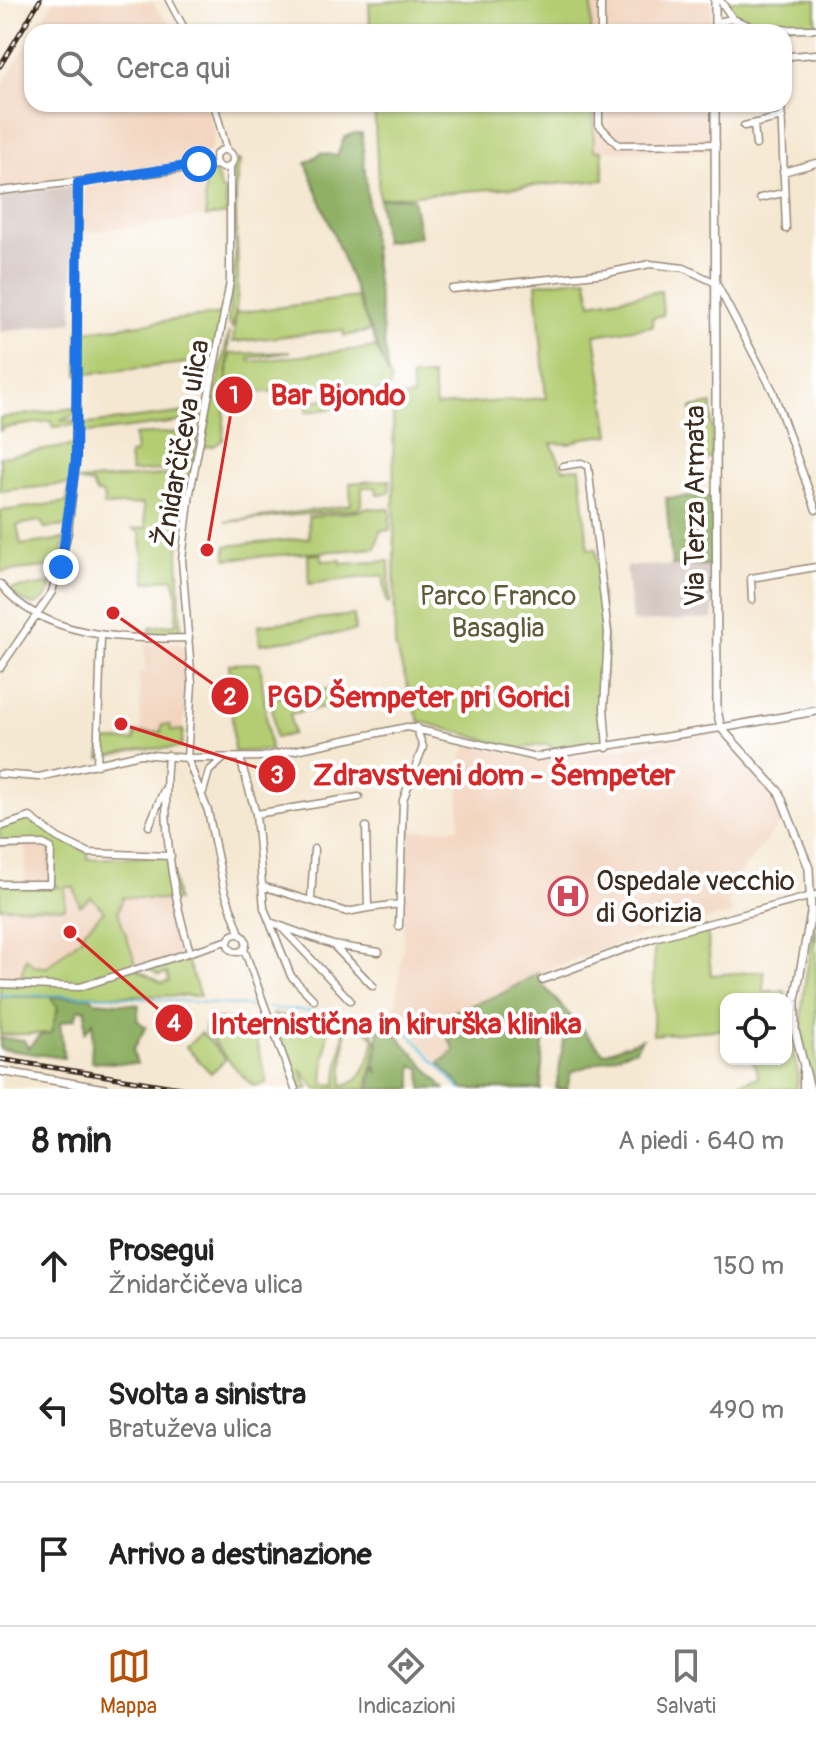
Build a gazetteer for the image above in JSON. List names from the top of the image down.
{
  "streets": {
    "main road": ["Via Terza Armata"],
    "street": ["Žnidarčičeva ulica"]
  },
  "parks": ["Parco Franco Basaglia"],
  "places": {
    "other": [
      "Bar Bjondo",
      "PGD Šempeter pri Gorici",
      "Zdravstveni dom - Šempeter",
      "Internistična in kirurška klinika"
    ],
    "hospital": ["Ospedale vecchio di Gorizia"]
  },
  "page": {
    "search": "Cerca qui",
    "heading": ["8 min", "A piedi · 640 m"],
    "list": [
      ["Prosegui", "Žnidarčičeva ulica", "150 m"],
      ["Svolta a sinistra", "Bratuževa ulica", "490 m"],
      "Arrivo a destinazione"
    ],
    "nav": ["Mappa", "Indicazioni", "Salvati"]
  }
}
